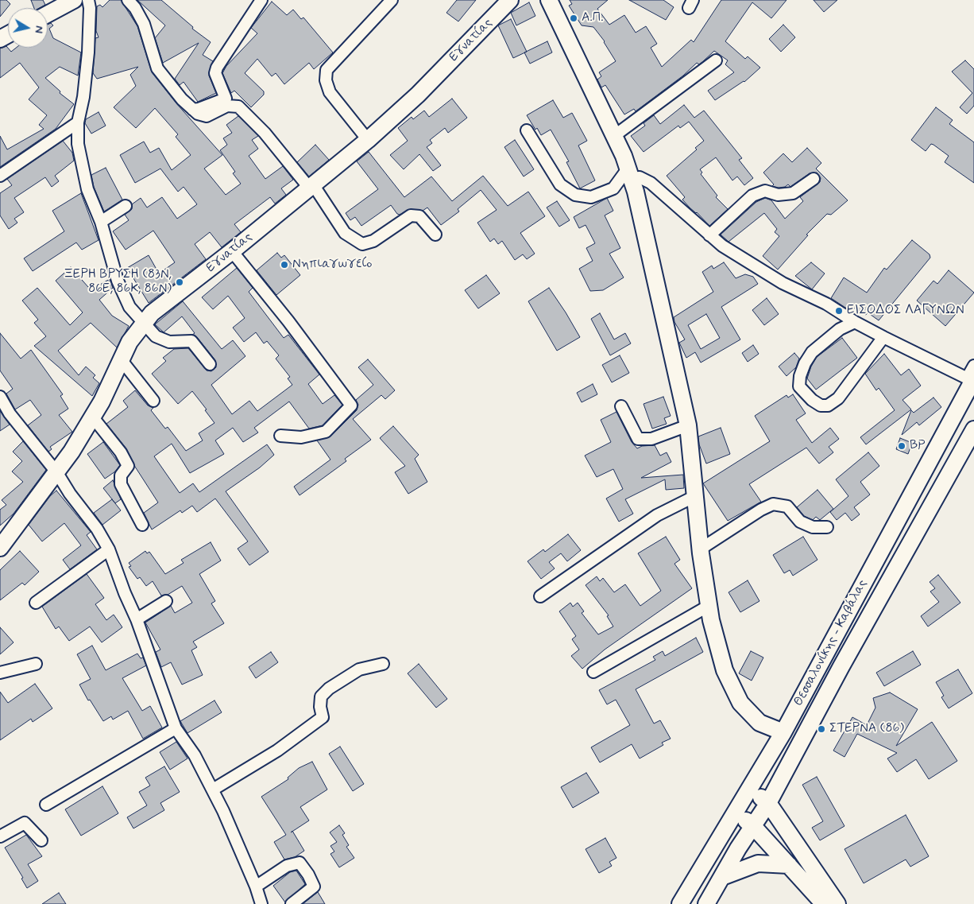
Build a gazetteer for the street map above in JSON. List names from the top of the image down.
{
  "streets": {
    "street": ["Εγνατίας", "Θεσσαλονίκης - Καβάλας"]
  },
  "places": [
    "Α.Π.",
    "Νηπιαγωγείο",
    "ΞΕΡΗ ΒΡΥΣΗ (83Ν, 86Ε, 86Κ, 86Ν)",
    "ΕΙΣΟΔΟΣ ΛΑΓΥΝΩΝ",
    "BP",
    "ΣΤΕΡΝΑ (86)"
  ],
  "north": "right"
}
